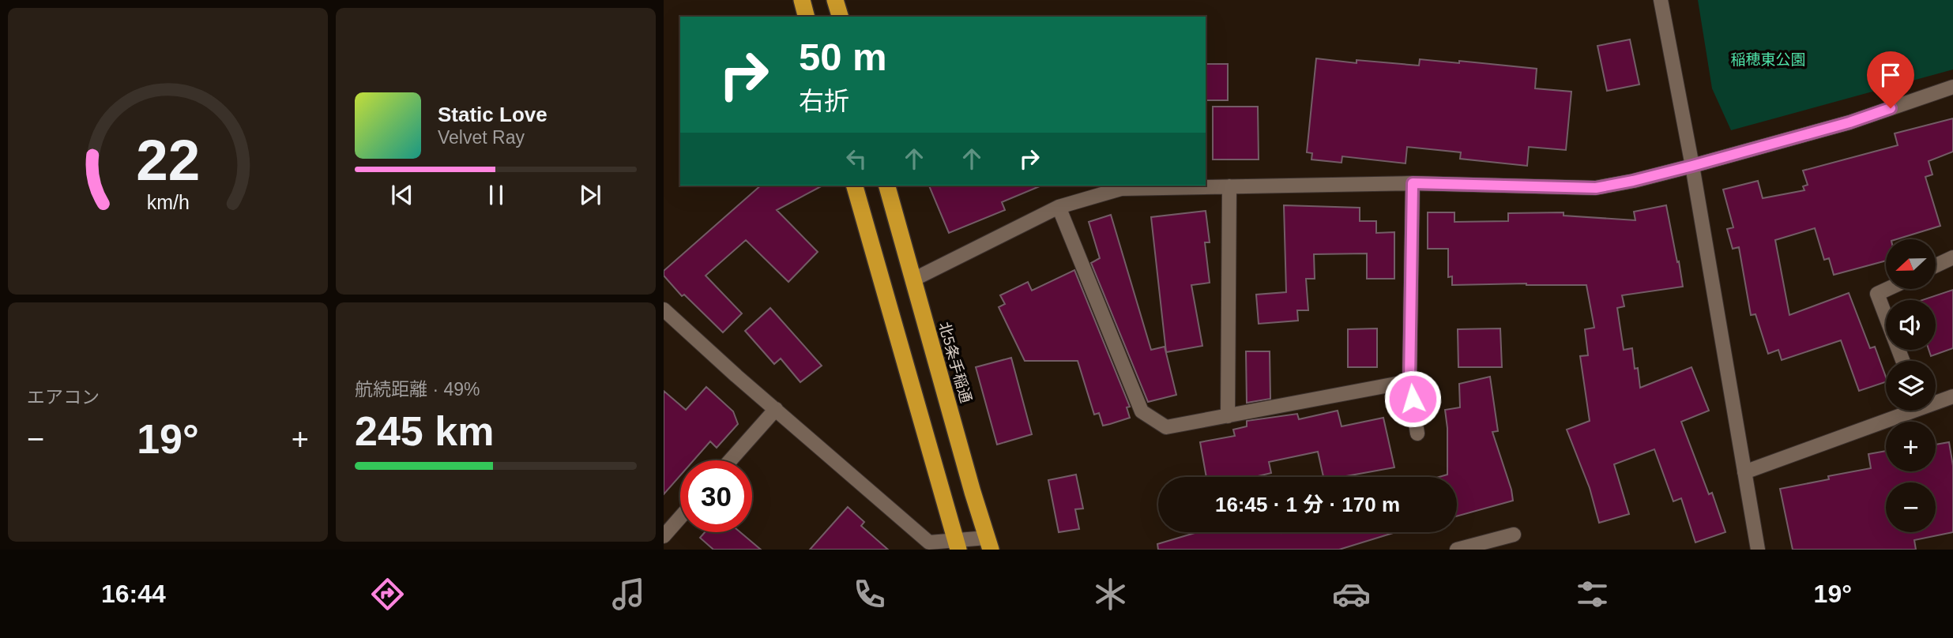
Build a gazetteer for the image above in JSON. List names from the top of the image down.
{
  "streets": {
    "highway": ["北5条手稲通"]
  },
  "parks": ["稲穂東公園"],
  "north": "left",
  "page": {
    "turn": ["50 m", "右折"],
    "song": ["Static Love", "Velvet Ray"],
    "map_buttons": ["+", "−"],
    "tile": [
      "エアコン",
      ["航続距離 · 49%", "245 km"]
    ],
    "heat": ["−", "19°", "+"],
    "limit": "30",
    "trip": "16:45 · 1 分 · 170 m",
    "tabs": ["16:44", "19°"],
    "gauge": ["22", "km/h"]
  }
}
